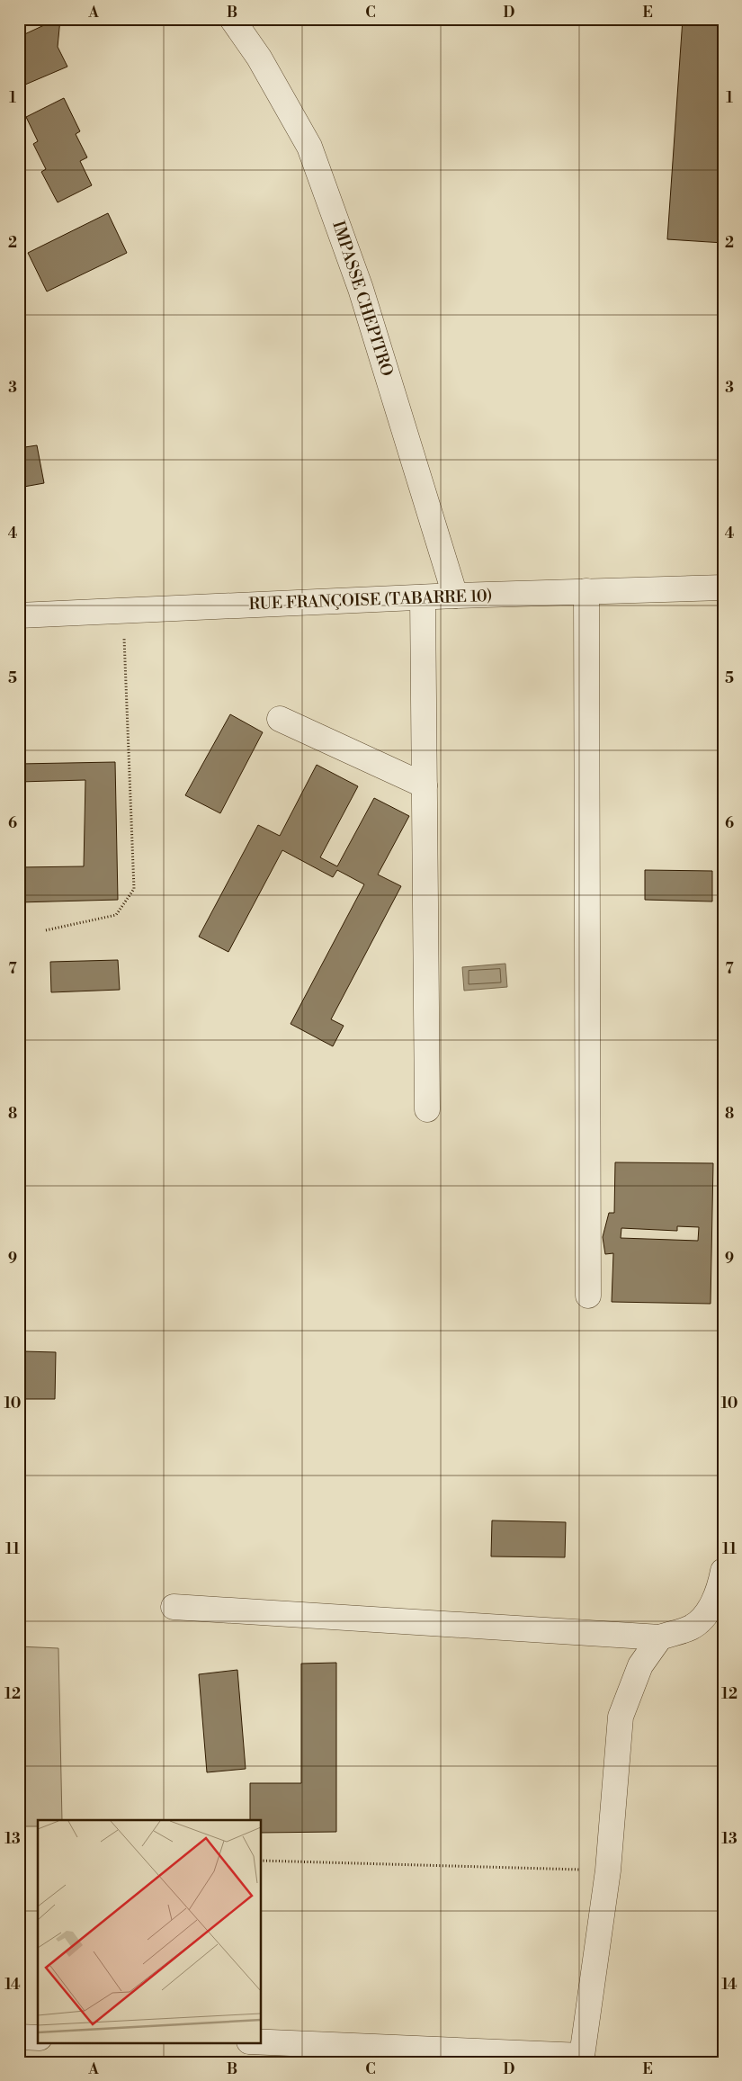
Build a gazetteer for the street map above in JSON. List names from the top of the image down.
{
  "streets": {
    "street": ["IMPASSE CHEPITRO", "RUE FRANÇOISE (TABARRE 10)"]
  },
  "crossings": [
    ["IMPASSE CHEPITRO", "RUE FRANÇOISE (TABARRE 10)"]
  ],
  "grid": {
    "columns": [
      "A",
      "B",
      "C",
      "D",
      "E"
    ],
    "rows": [
      "1",
      "2",
      "3",
      "4",
      "5",
      "6",
      "7",
      "8",
      "9",
      "10",
      "11",
      "12",
      "13",
      "14"
    ]
  }
}
